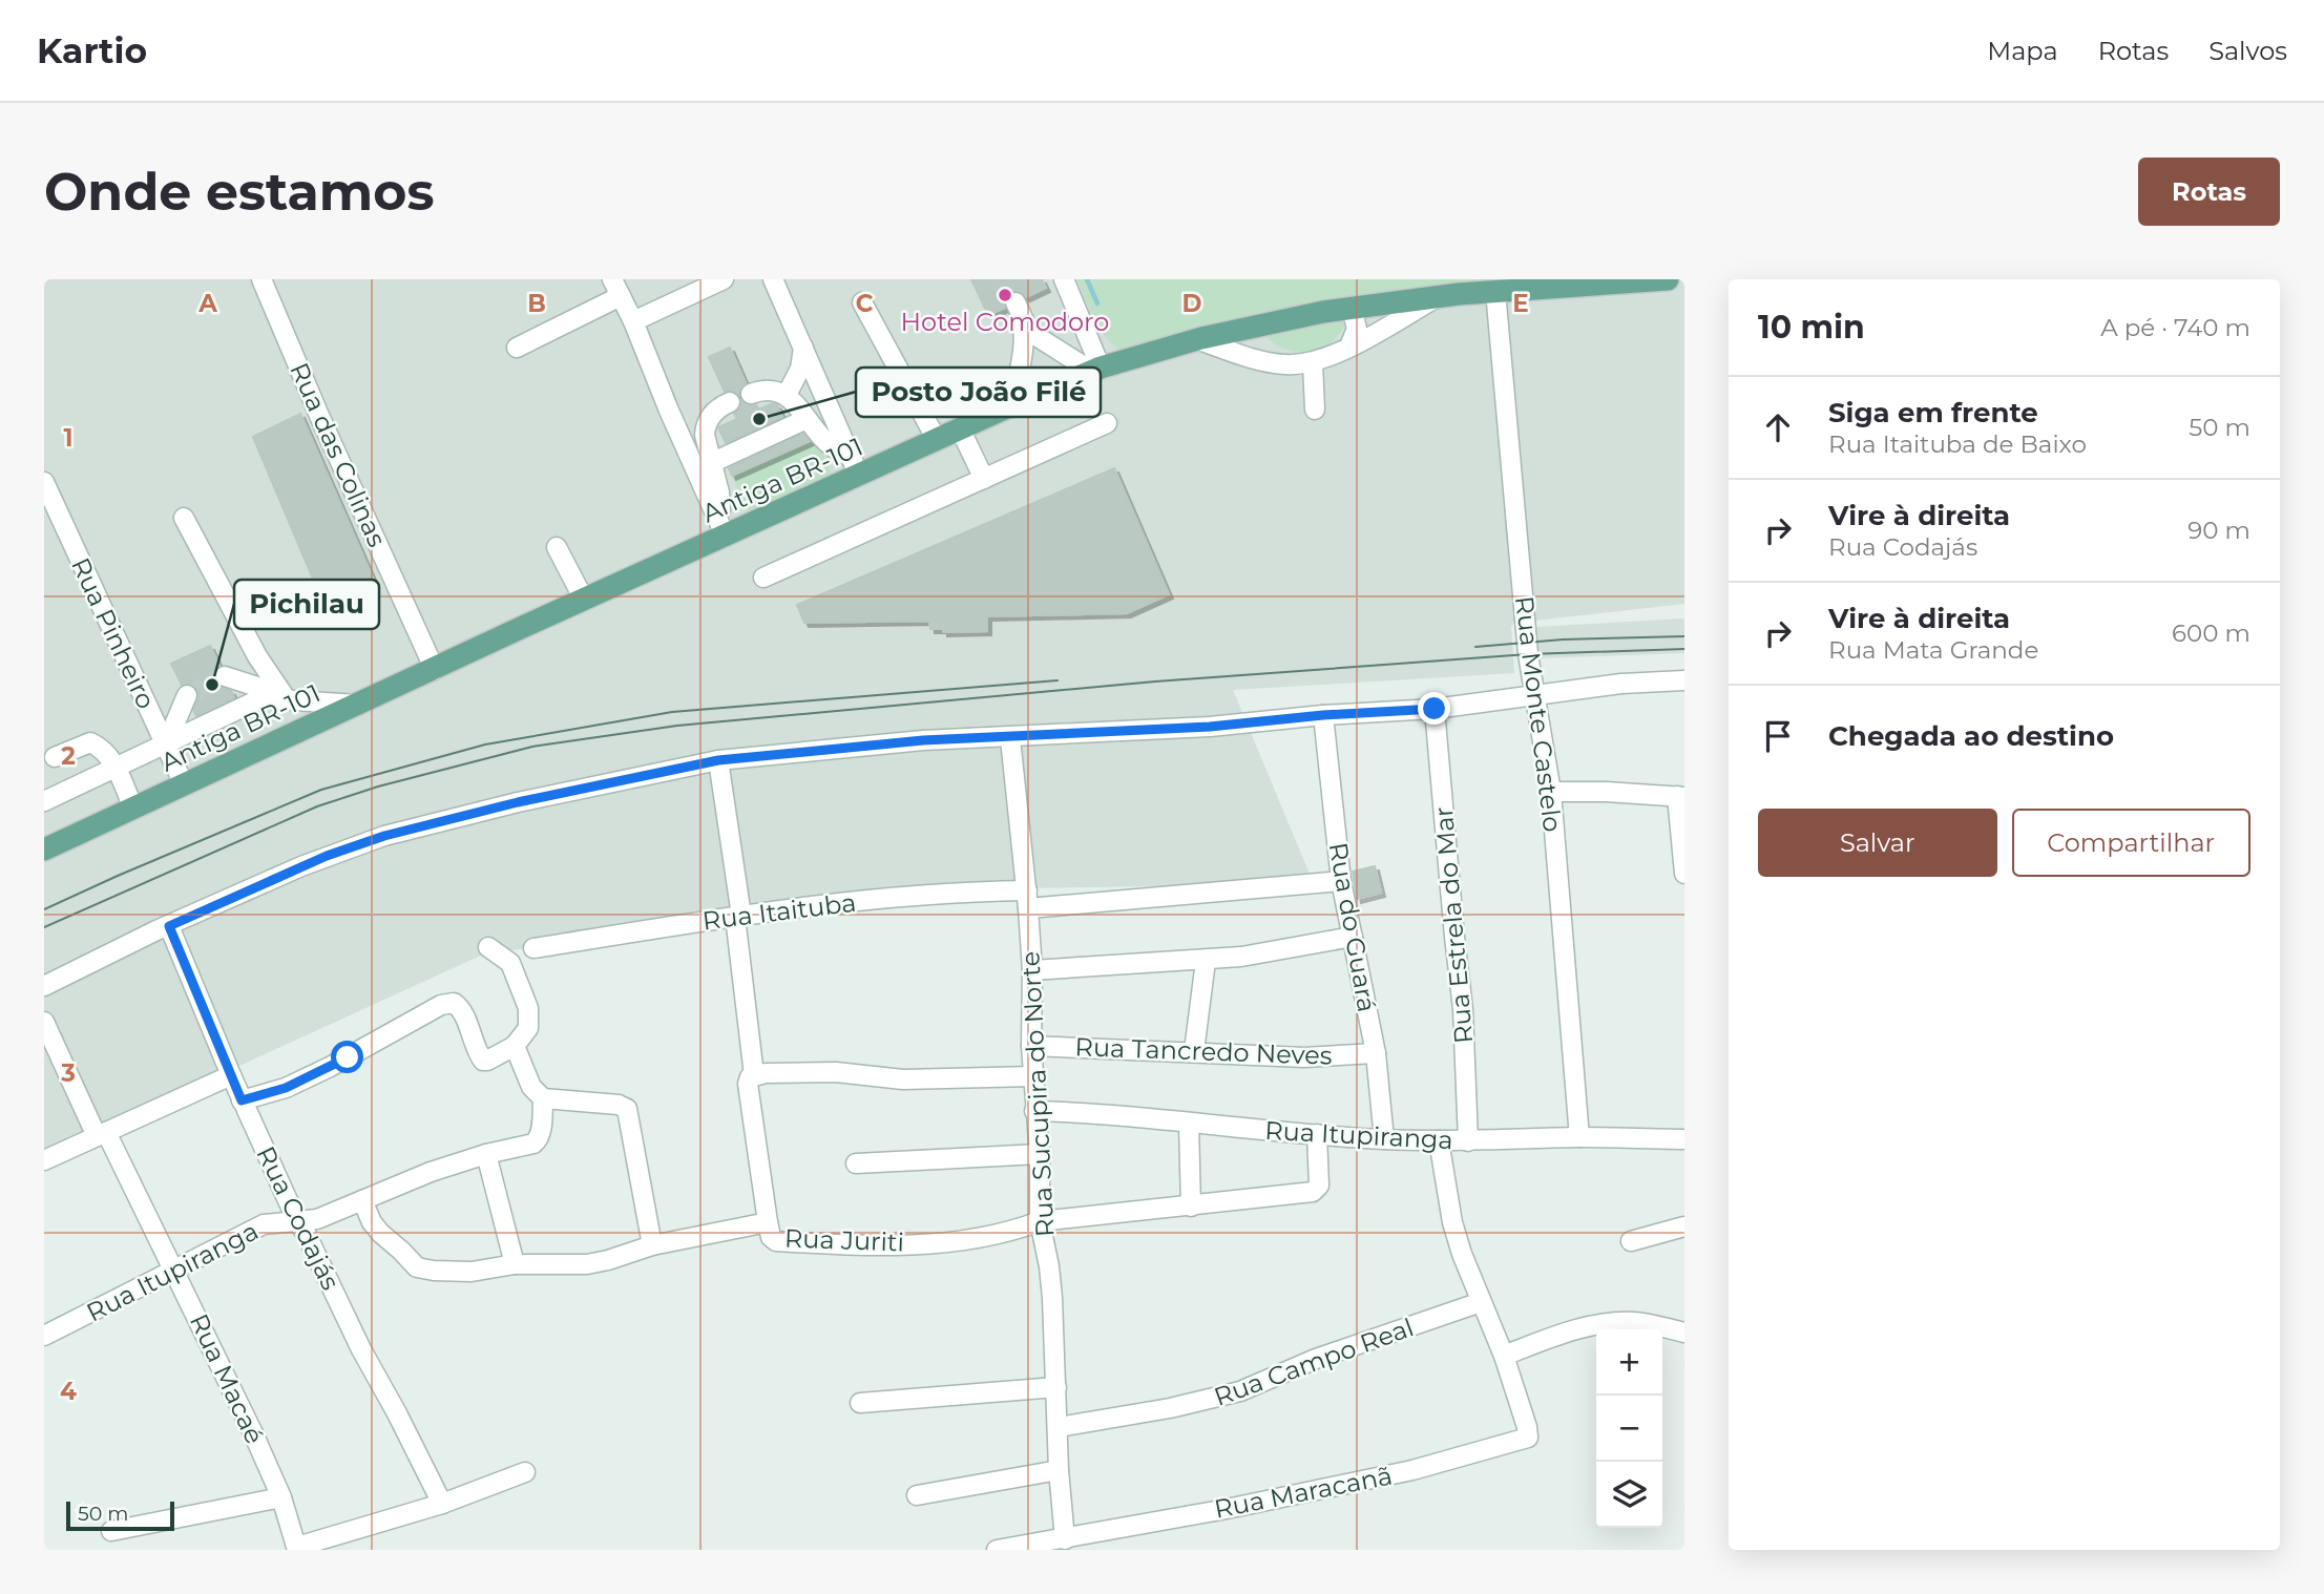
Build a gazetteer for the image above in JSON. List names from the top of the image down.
{
  "streets": {
    "main road": ["Antiga BR-101"],
    "street": [
      "Rua das Colinas",
      "Rua Pinheiro",
      "Rua Monte Castelo",
      "Rua Itaituba",
      "Rua Estrela do Mar",
      "Rua do Guará",
      "Rua Tancredo Neves",
      "Rua Sucupira do Norte",
      "Rua Itupiranga",
      "Rua Codajás",
      "Rua Juriti",
      "Rua Campo Real",
      "Rua Macaé",
      "Rua Maracanã"
    ]
  },
  "crossings": [
    ["Rua das Colinas", "Antiga BR-101"],
    ["Antiga BR-101", "Rua Pinheiro"],
    ["Antiga BR-101", "Rua Monte Castelo"],
    ["Rua Monte Castelo", "Rua Itupiranga"],
    ["Rua Itaituba", "Rua do Guará"],
    ["Rua Itaituba", "Rua Sucupira do Norte"],
    ["Rua Estrela do Mar", "Rua Itupiranga"],
    ["Rua do Guará", "Rua Tancredo Neves"],
    ["Rua do Guará", "Rua Itupiranga"],
    ["Rua Tancredo Neves", "Rua Sucupira do Norte"],
    ["Rua Sucupira do Norte", "Rua Itupiranga"],
    ["Rua Sucupira do Norte", "Rua Juriti"],
    ["Rua Sucupira do Norte", "Rua Campo Real"],
    ["Rua Sucupira do Norte", "Rua Maracanã"],
    ["Rua Itupiranga", "Rua Codajás"],
    ["Rua Itupiranga", "Rua Juriti"],
    ["Rua Itupiranga", "Rua Macaé"]
  ],
  "places": ["Hotel Comodoro", "Posto João Filé", "Pichilau"],
  "scale_bar": "50 m",
  "page": {
    "header": "Kartio",
    "nav": ["Mapa", "Rotas", "Salvos"],
    "buttons": [
      "Rotas",
      ["Salvar", "Compartilhar"]
    ],
    "title": "Onde estamos",
    "heading": ["10 min", "A pé · 740 m"],
    "list": [
      ["Siga em frente", "Rua Itaituba de Baixo", "50 m"],
      ["Vire à direita", "Rua Codajás", "90 m"],
      ["Vire à direita", "Rua Mata Grande", "600 m"],
      "Chegada ao destino"
    ],
    "map_buttons": ["+", "−"],
    "scale": "50 m"
  },
  "grid": {
    "columns": [
      "A",
      "B",
      "C",
      "D",
      "E"
    ],
    "rows": [
      "1",
      "2",
      "3",
      "4"
    ]
  }
}
